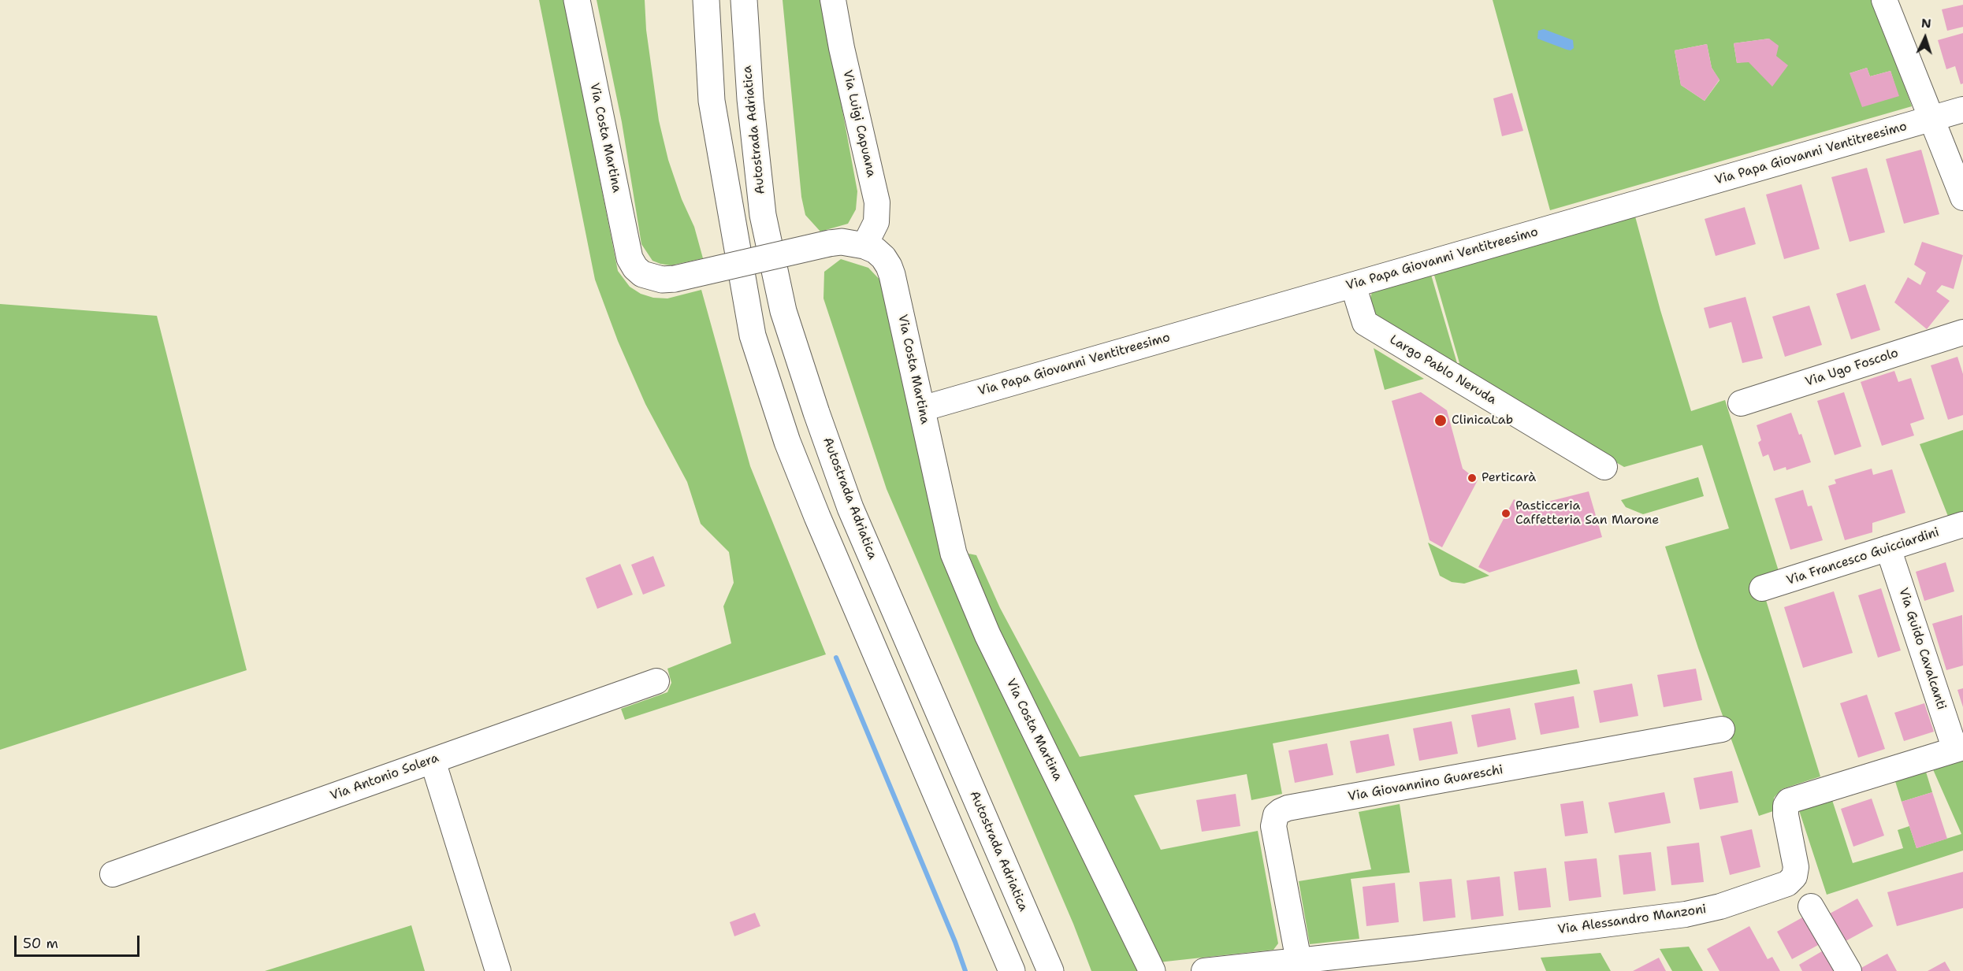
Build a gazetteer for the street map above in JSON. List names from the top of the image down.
{
  "streets": {
    "main road": ["Autostrada Adriatica", "Via Costa Martina"],
    "street": [
      "Via Luigi Capuana",
      "Via Papa Giovanni Ventitreesimo",
      "Via Ugo Foscolo",
      "Largo Pablo Neruda",
      "Via Francesco Guicciardini",
      "Via Guido Cavalcanti",
      "Via Antonio Solera",
      "Via Giovannino Guareschi",
      "Via Alessandro Manzoni"
    ]
  },
  "crossings": [
    ["Via Luigi Capuana", "Via Costa Martina"],
    ["Via Costa Martina", "Via Papa Giovanni Ventitreesimo"],
    ["Via Papa Giovanni Ventitreesimo", "Largo Pablo Neruda"],
    ["Via Francesco Guicciardini", "Via Guido Cavalcanti"],
    ["Via Guido Cavalcanti", "Via Alessandro Manzoni"],
    ["Via Giovannino Guareschi", "Via Alessandro Manzoni"]
  ],
  "places": ["ClinicaLab", "Perticarà", "Pasticceria Caffetteria San Marone"],
  "scale_bar": "50 m",
  "north": "top"
}
